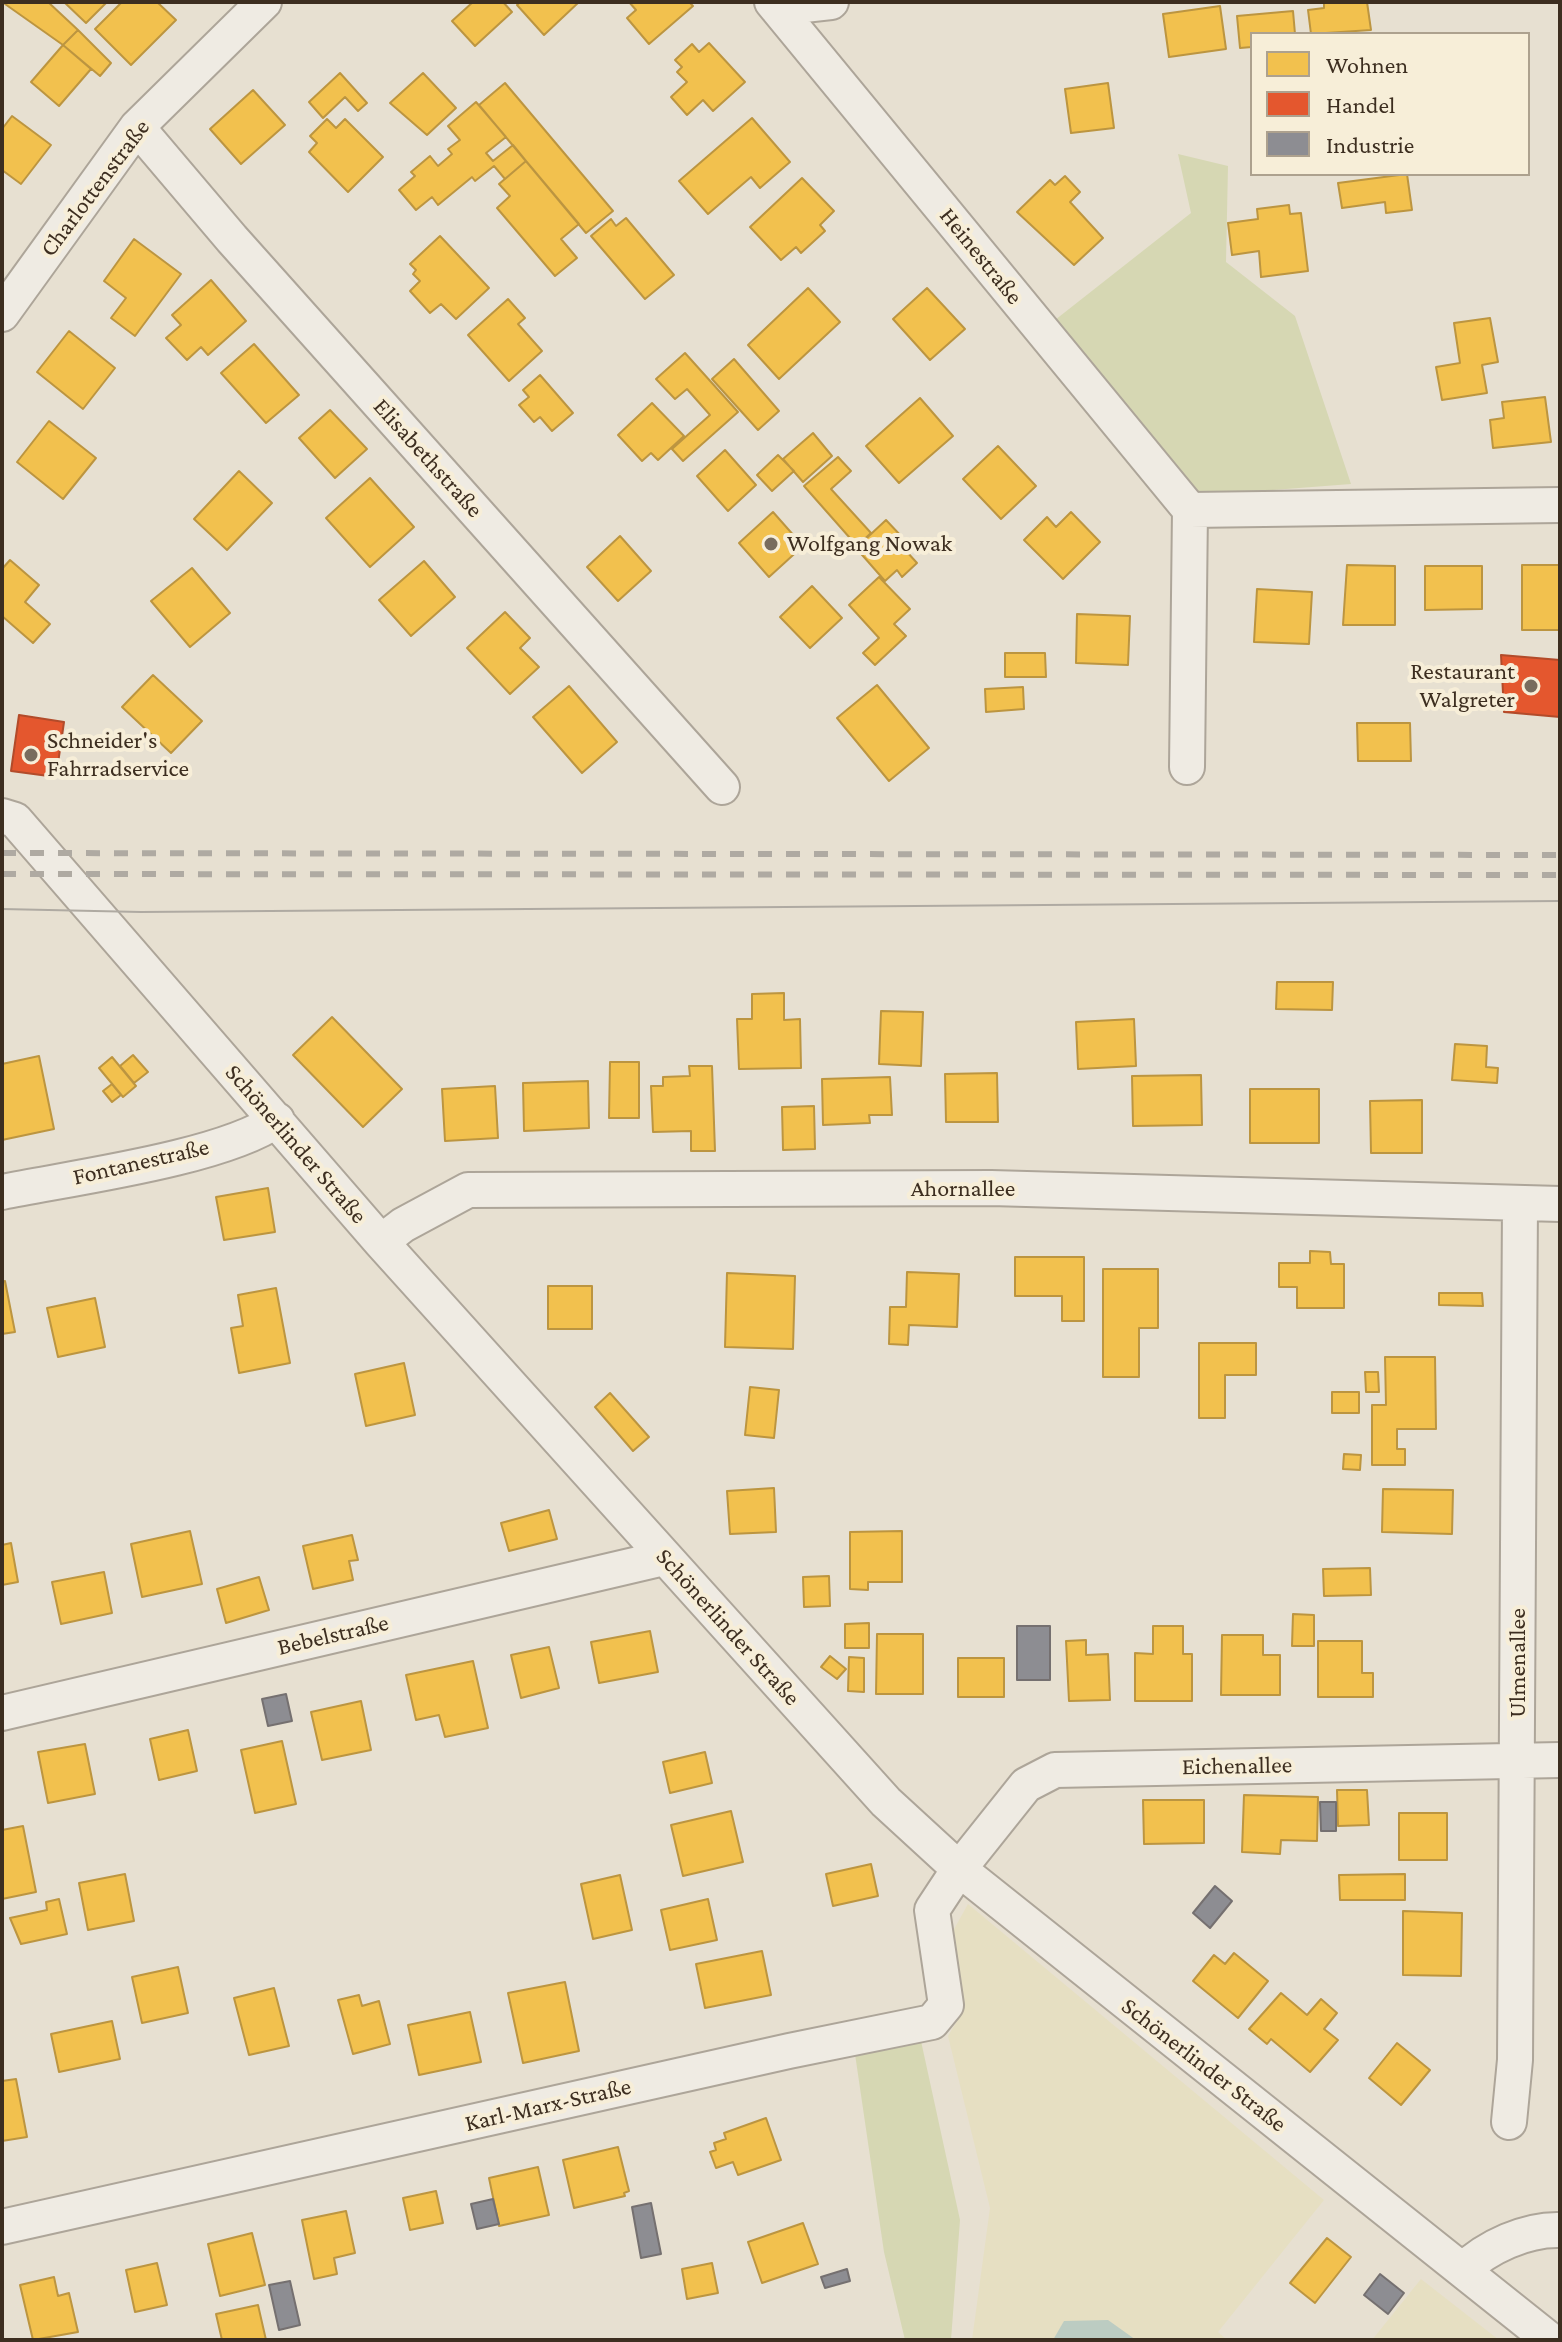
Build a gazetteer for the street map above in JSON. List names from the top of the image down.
{
  "streets": {
    "street": [
      "Charlottenstraße",
      "Heinestraße",
      "Elisabethstraße",
      "Schönerlinder Straße",
      "Fontanestraße",
      "Ahornallee",
      "Bebelstraße",
      "Ulmenallee",
      "Eichenallee",
      "Karl-Marx-Straße"
    ]
  },
  "crossings": [
    ["Charlottenstraße", "Elisabethstraße"],
    ["Schönerlinder Straße", "Fontanestraße"],
    ["Schönerlinder Straße", "Ahornallee"],
    ["Schönerlinder Straße", "Bebelstraße"],
    ["Schönerlinder Straße", "Eichenallee"],
    ["Schönerlinder Straße", "Karl-Marx-Straße"],
    ["Ahornallee", "Ulmenallee"],
    ["Ulmenallee", "Eichenallee"],
    ["Eichenallee", "Karl-Marx-Straße"]
  ],
  "places": ["Wolfgang Nowak", "Restaurant Walgreter", "Schneider's Fahrradservice"],
  "legend": ["Wohnen", "Handel", "Industrie"]
}
